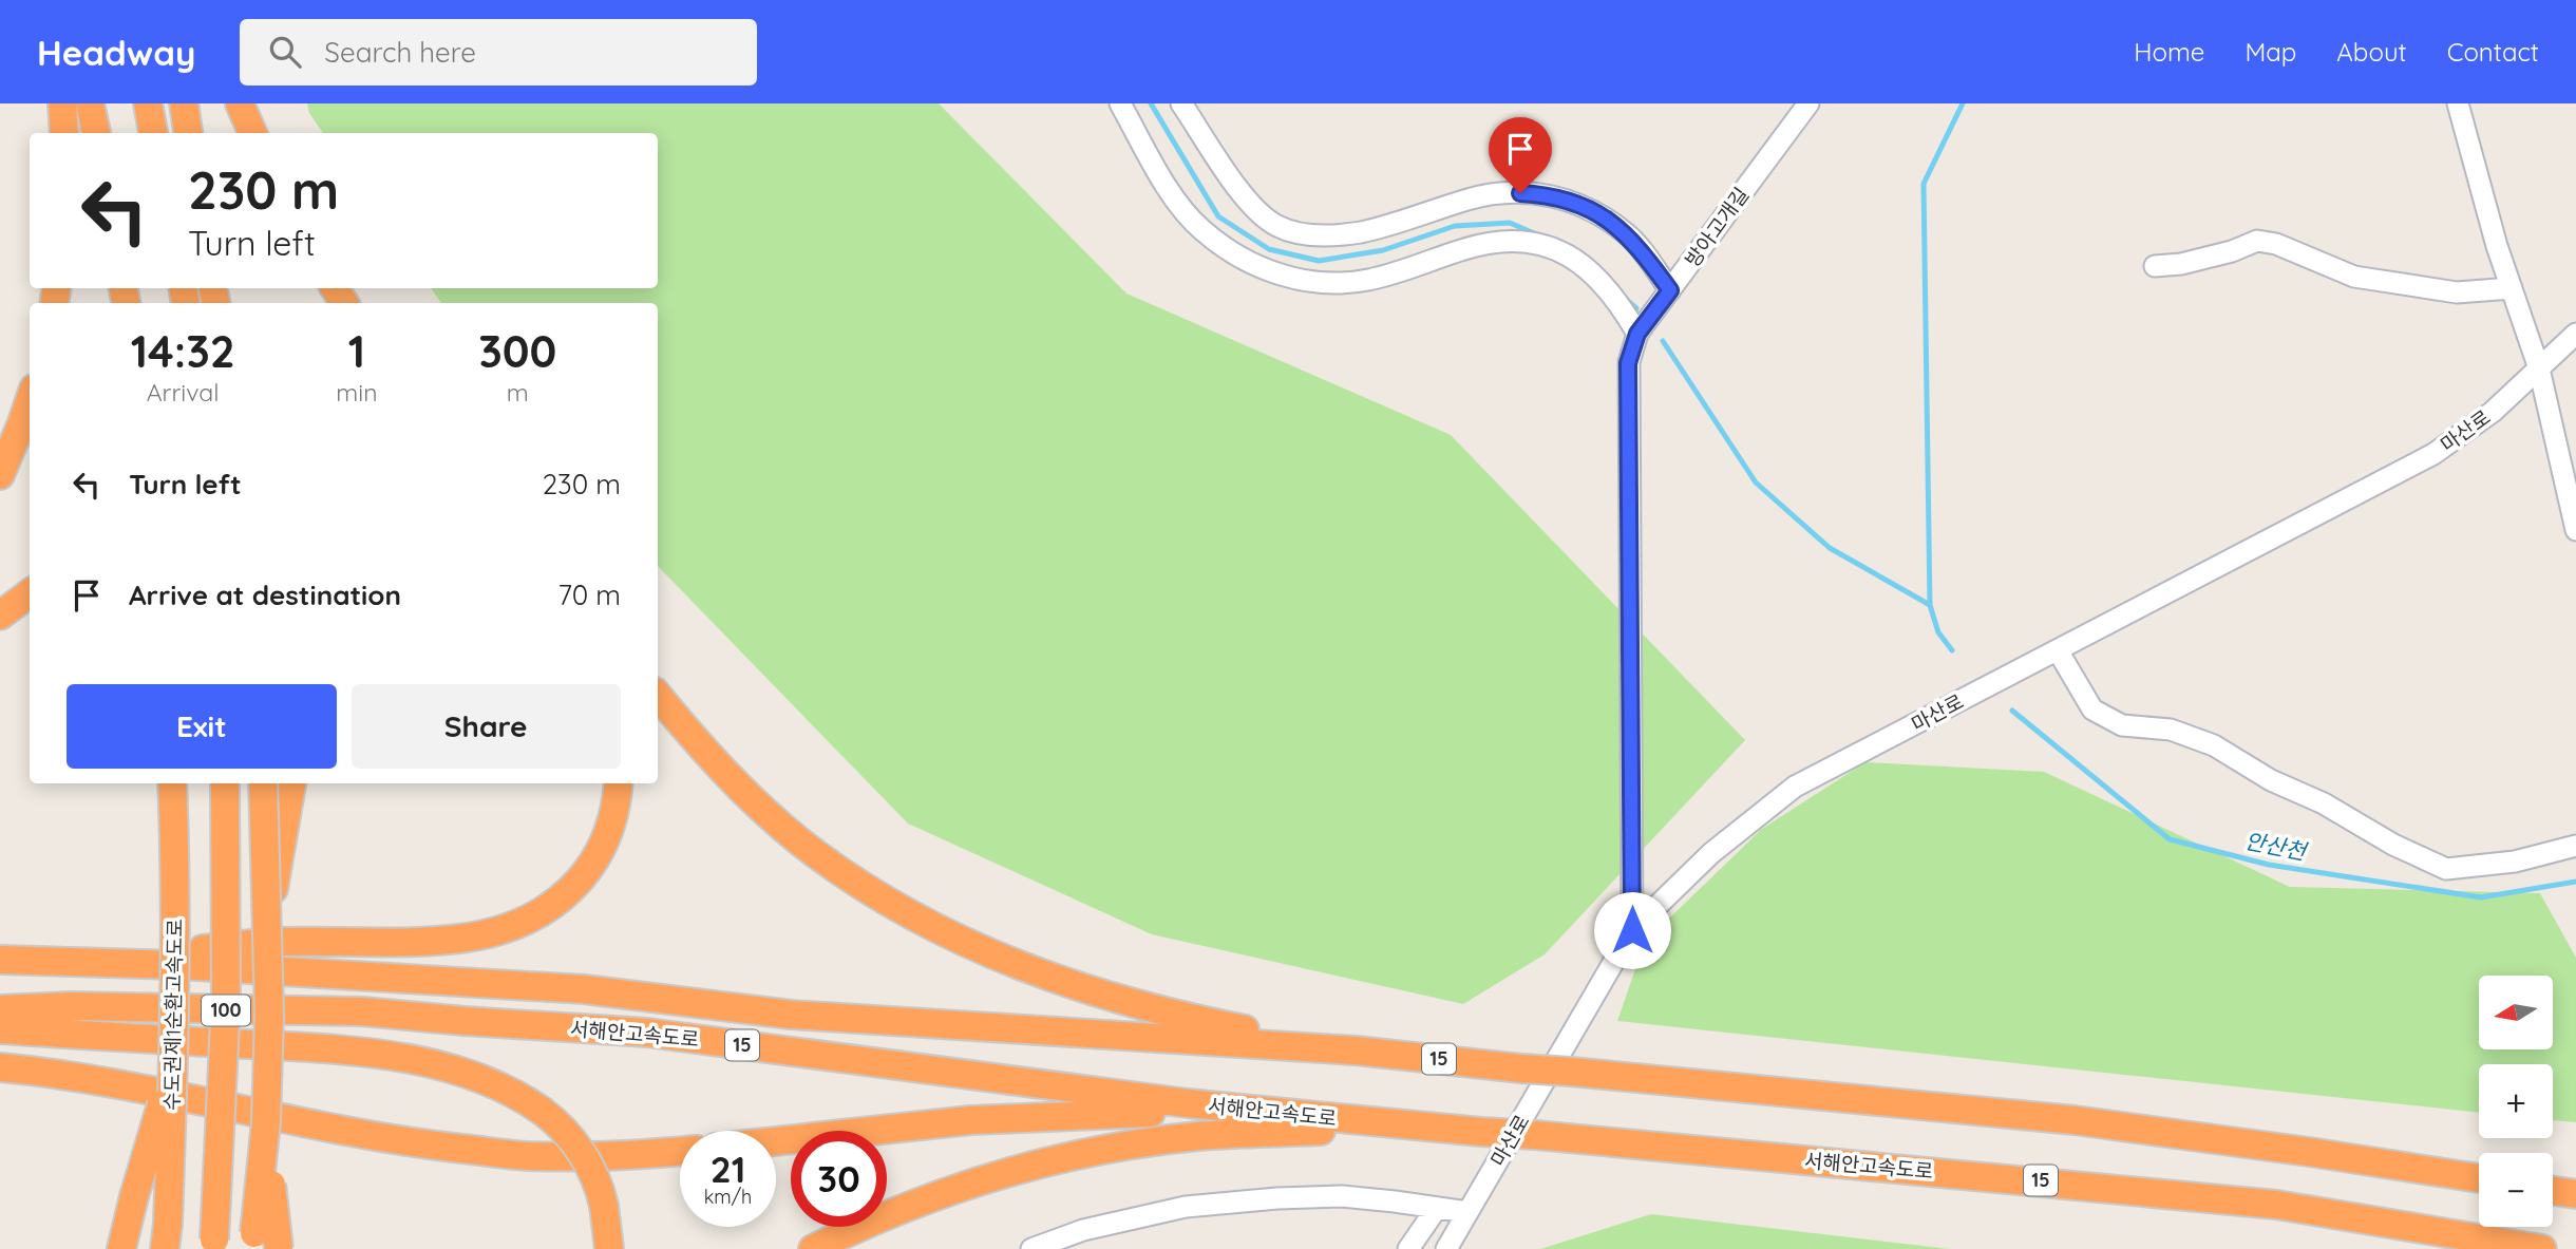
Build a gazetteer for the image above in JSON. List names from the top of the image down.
{
  "streets": {
    "highway": [
      "100",
      "수도권제1순환고속도로",
      "서해안고속도로",
      "15"
    ],
    "street": ["방아고개길", "마산로"]
  },
  "crossings": [
    ["방아고개길", "마산로"]
  ],
  "water": ["안산천"],
  "north": "left",
  "page": {
    "header": "Headway",
    "search": "Search here",
    "nav": [
      "Home",
      "Map",
      "About",
      "Contact"
    ],
    "turn": ["230 m", "Turn left"],
    "eta": [
      "14:32",
      "Arrival",
      "1",
      "min",
      "300",
      "m"
    ],
    "list": [
      {
        "name": "Turn left",
        "value": "230 m"
      },
      {
        "name": "Arrive at destination",
        "value": "70 m"
      }
    ],
    "buttons": ["Exit", "Share"],
    "map_buttons": ["+", "−"],
    "speed": "21 km/h",
    "limit": "30"
  }
}
